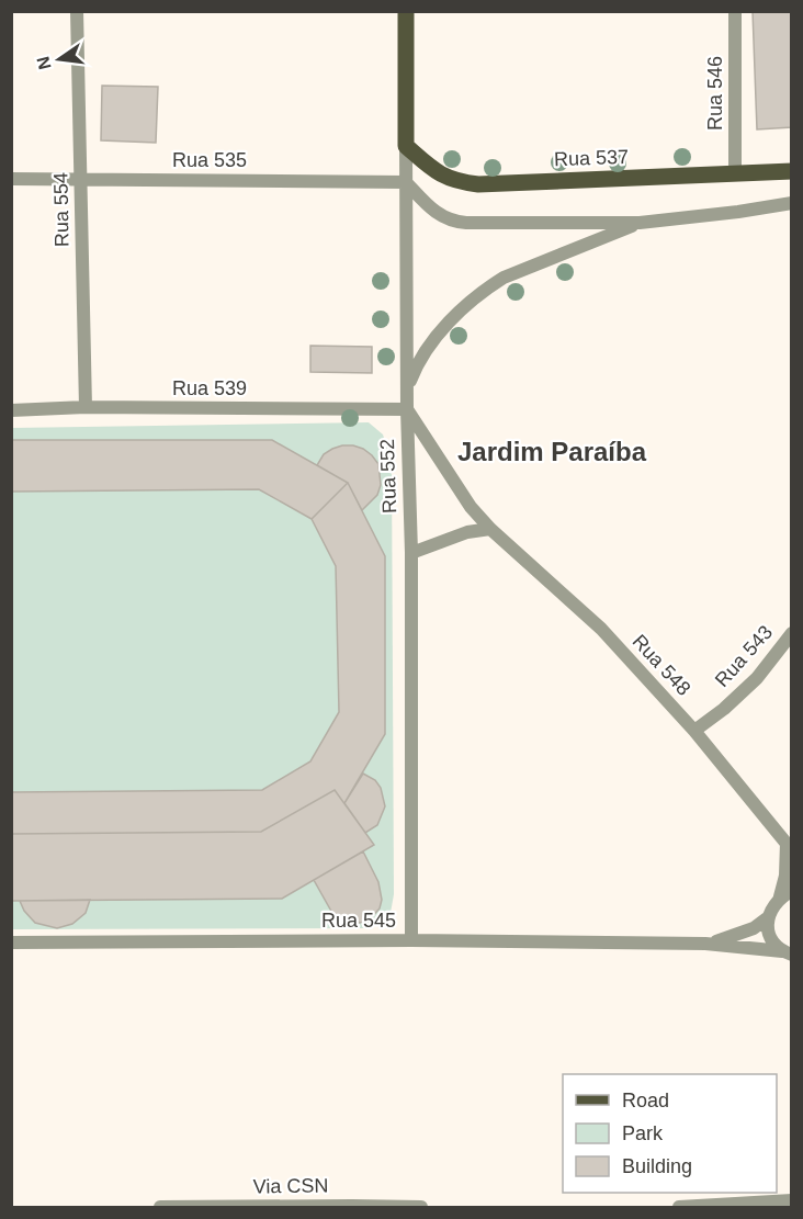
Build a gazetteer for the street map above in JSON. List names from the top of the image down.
{
  "streets": {
    "main road": ["Rua 537", "Rua 552"],
    "street": [
      "Rua 546",
      "Rua 535",
      "Rua 554",
      "Rua 539",
      "Rua 543",
      "Rua 548",
      "Rua 545",
      "Via CSN"
    ]
  },
  "crossings": [
    ["Rua 546", "Rua 537"],
    ["Rua 537", "Rua 552"],
    ["Rua 535", "Rua 554"],
    ["Rua 535", "Rua 552"],
    ["Rua 554", "Rua 539"],
    ["Rua 539", "Rua 552"],
    ["Rua 539", "Rua 548"],
    ["Rua 552", "Rua 548"],
    ["Rua 552", "Rua 545"],
    ["Rua 543", "Rua 548"]
  ],
  "districts": ["Jardim Paraíba"],
  "legend": ["Road", "Park", "Building"],
  "north": "left"
}
